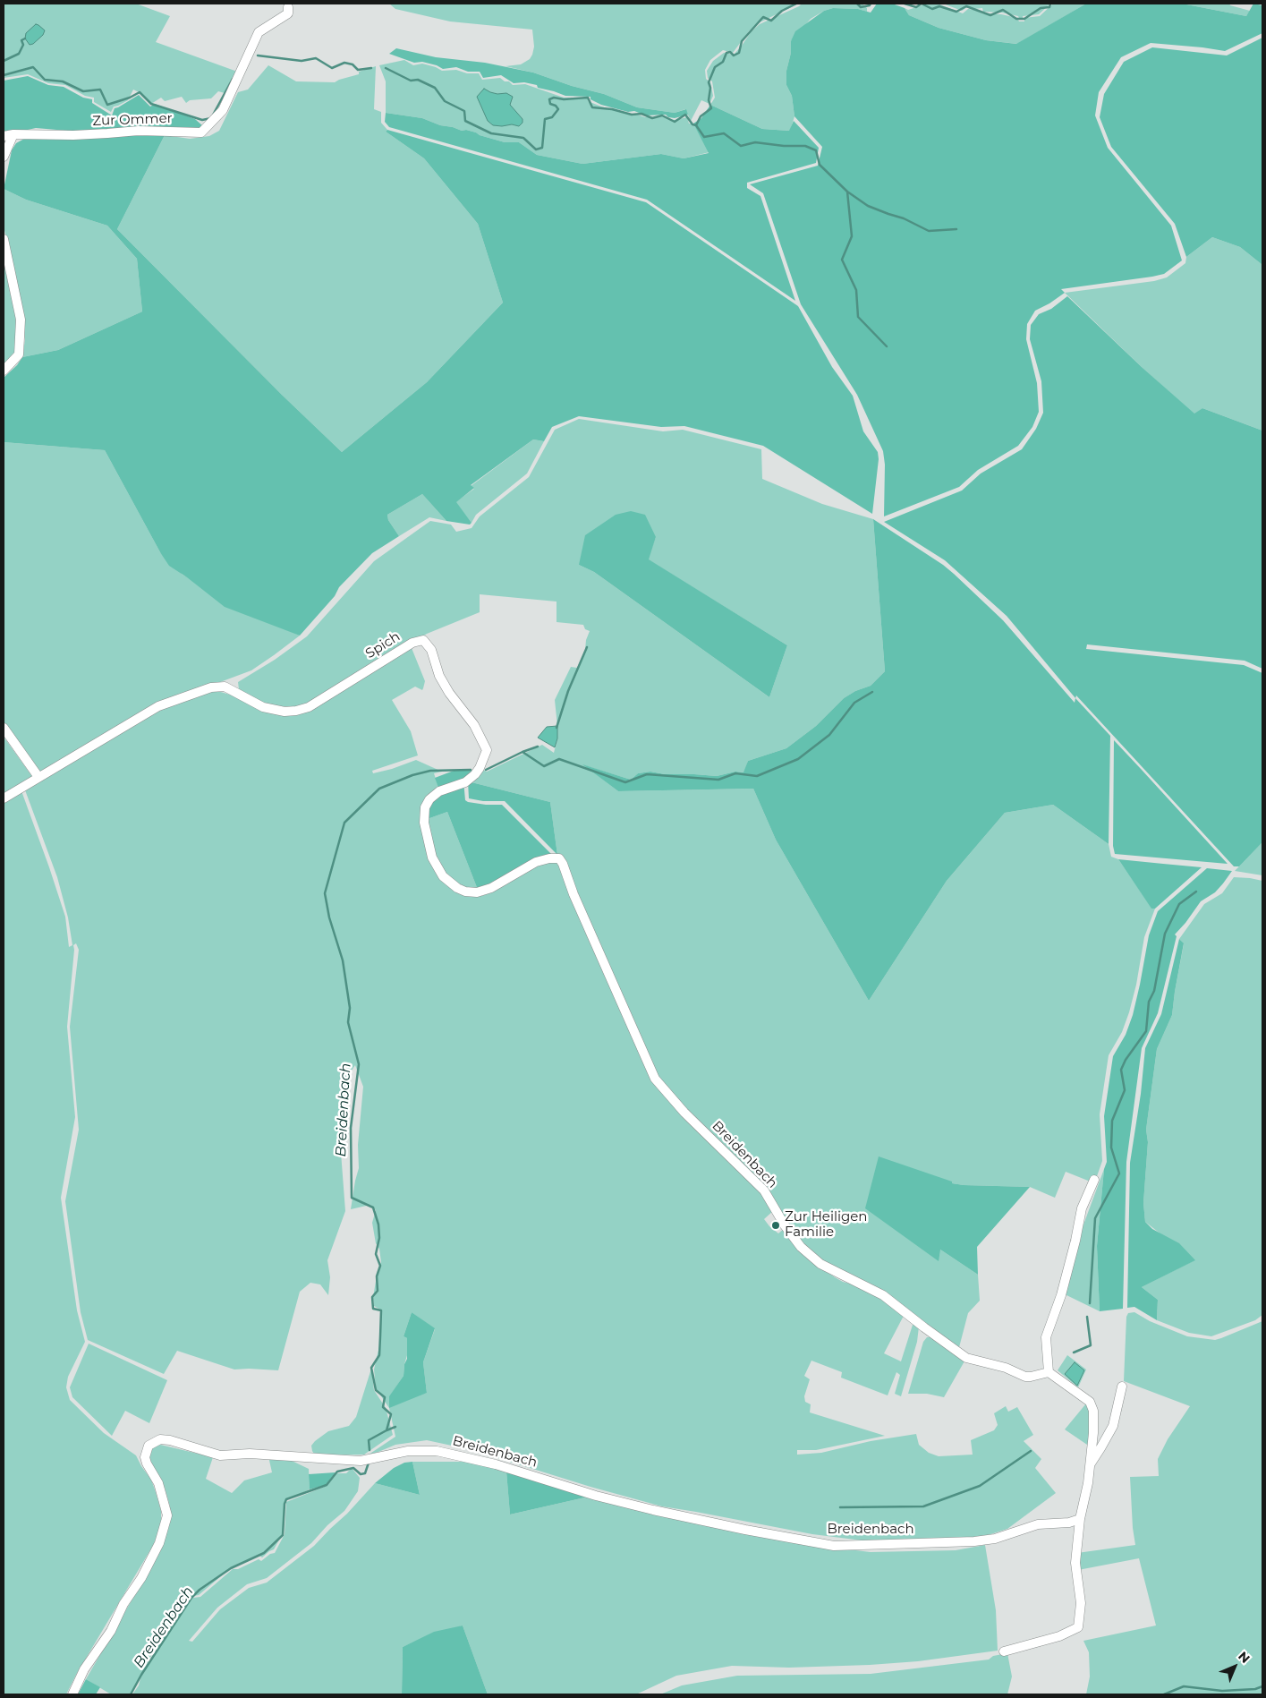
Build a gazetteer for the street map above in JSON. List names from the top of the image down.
{
  "streets": {
    "street": ["Zur Ommer", "Spich", "Breidenbach"]
  },
  "crossings": [
    ["Spich", "Breidenbach"]
  ],
  "water": ["Breidenbach"],
  "places": ["Zur Heiligen Familie"],
  "north": "top right"
}
